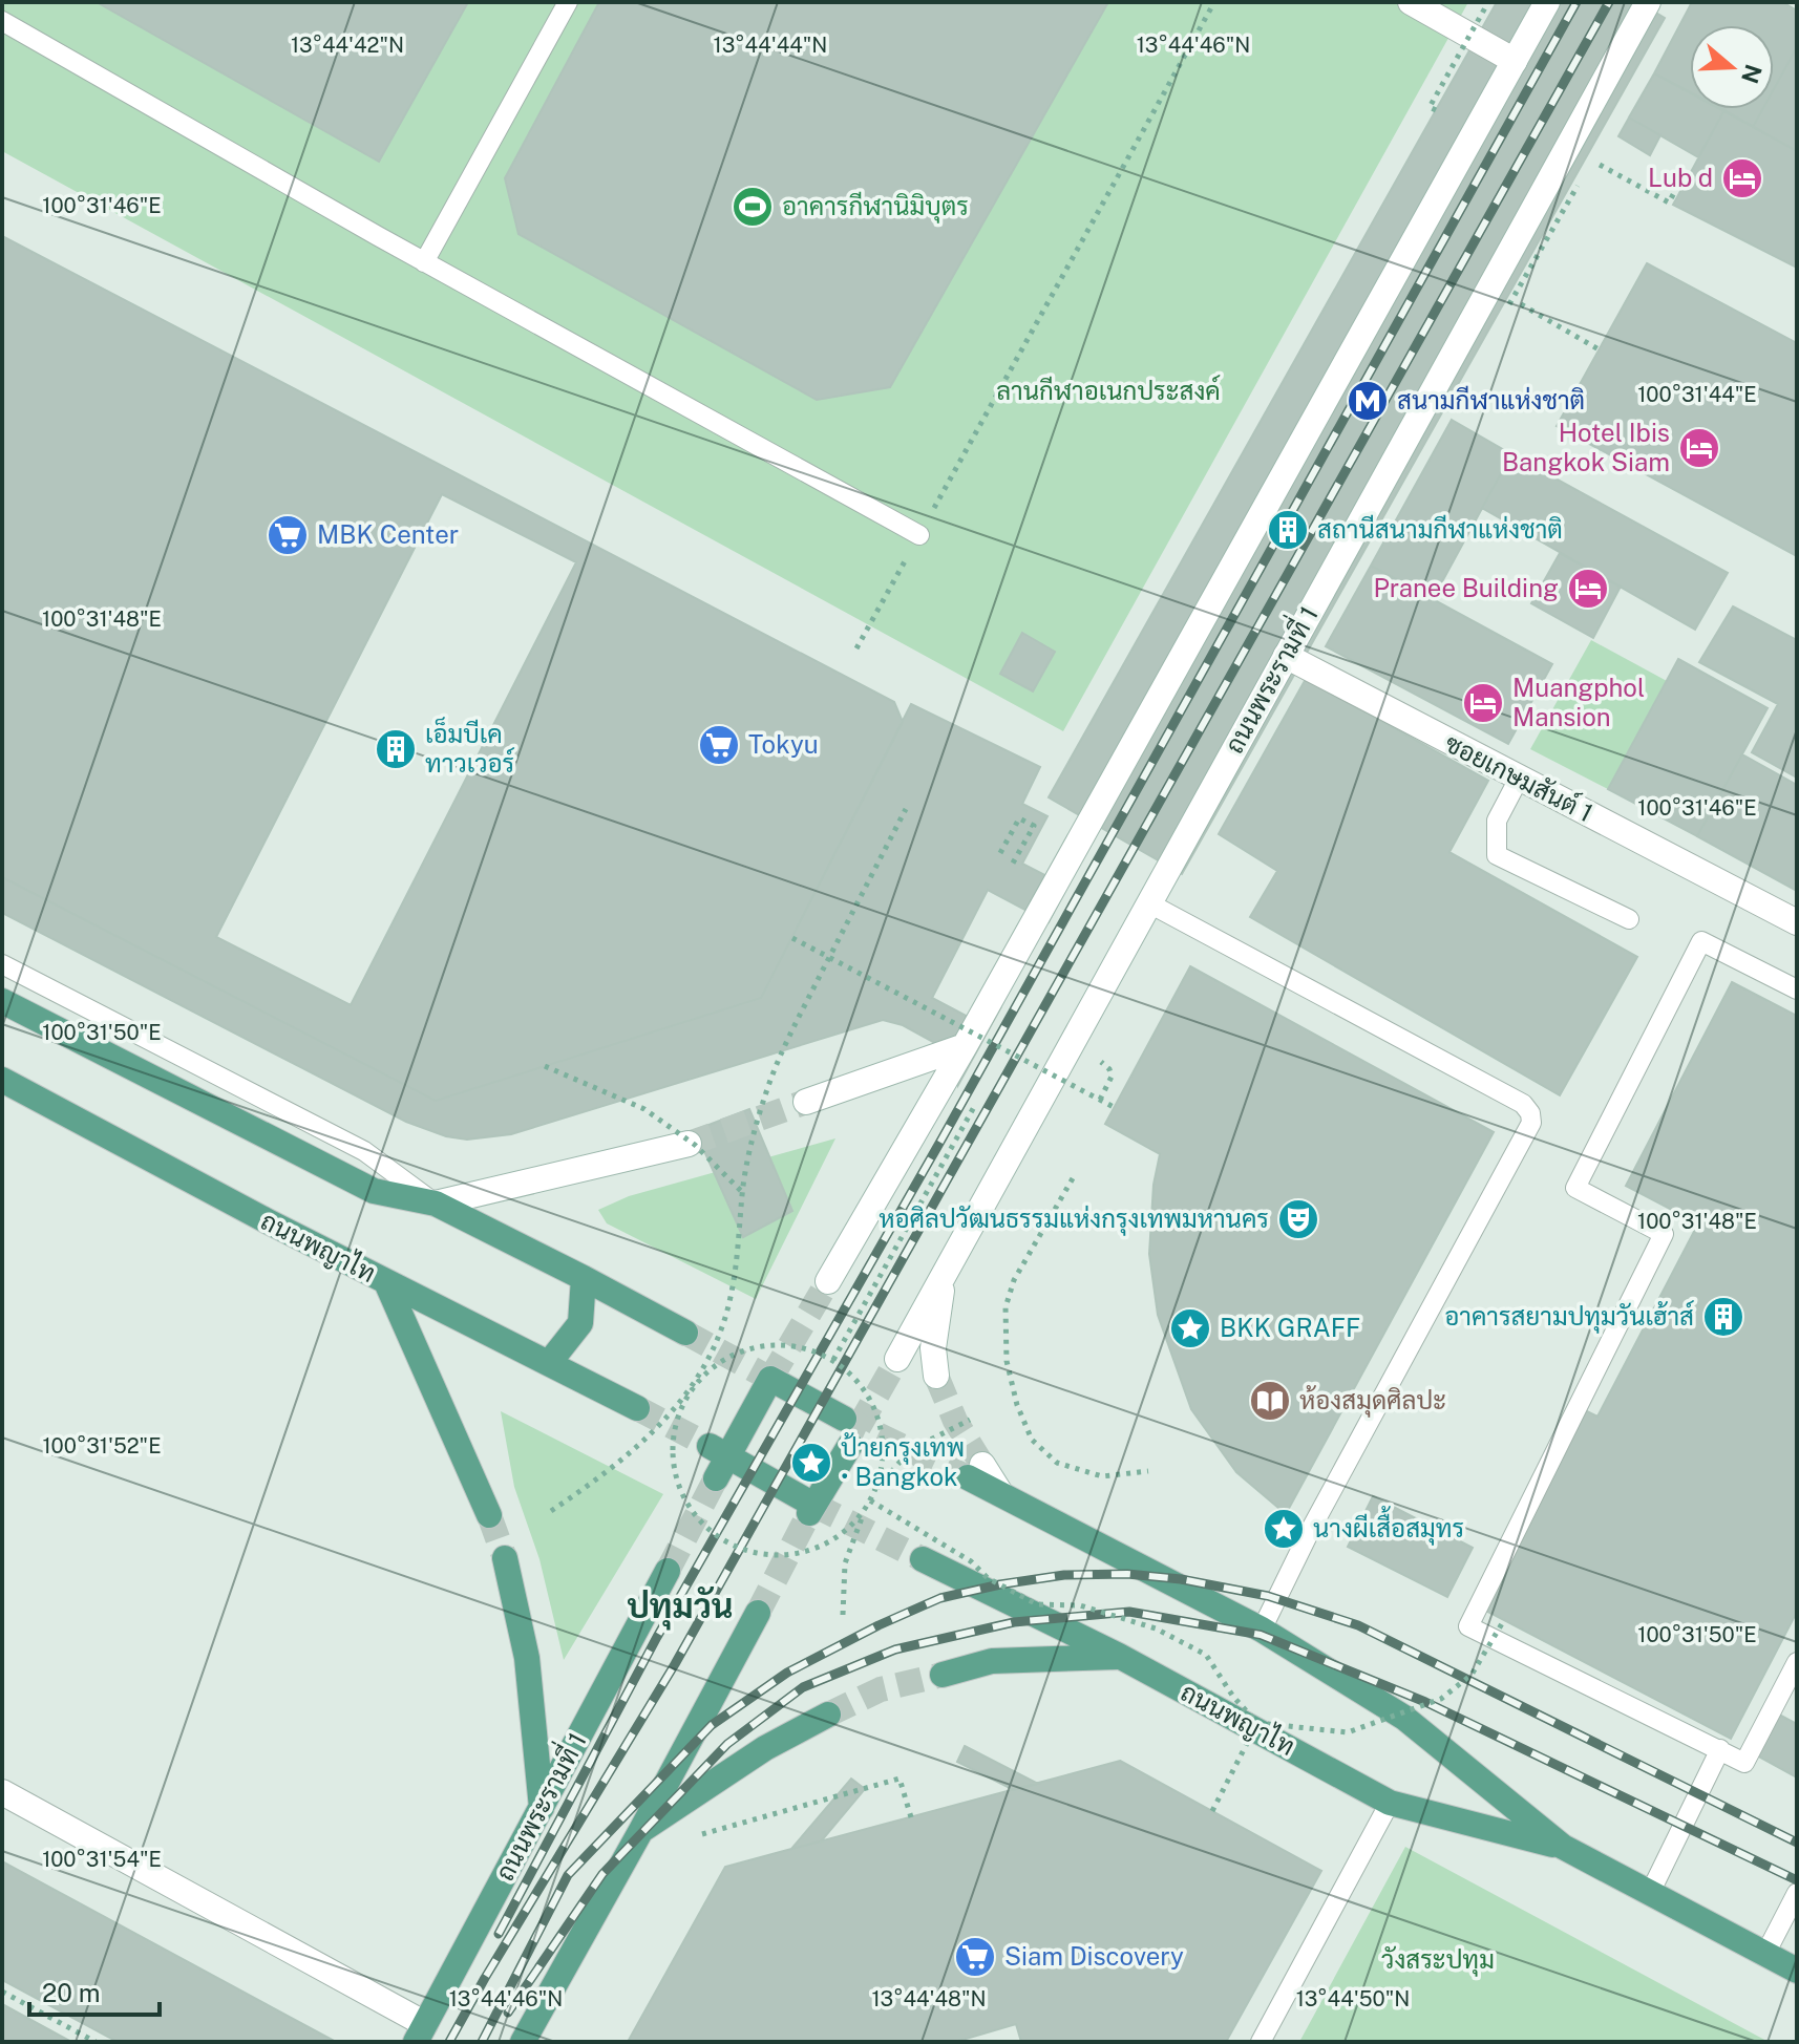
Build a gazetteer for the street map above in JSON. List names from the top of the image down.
{
  "streets": {
    "main road": ["ถนนพระรามที่ 1", "ซอยเกษมสันต์ 1", "ถนนพญาไท"]
  },
  "crossings": [
    ["ถนนพระรามที่ 1", "ซอยเกษมสันต์ 1"]
  ],
  "districts": ["ปทุมวัน"],
  "parks": ["ลานกีฬาอเนกประสงค์", "วังสระปทุม"],
  "places": {
    "hotel": [
      "Lub d",
      "Hotel Ibis Bangkok Siam",
      "Pranee Building",
      "Muangphol Mansion"
    ],
    "sports": ["อาคารกีฬานิมิบุตร"],
    "metro station": ["สนามกีฬาแห่งชาติ"],
    "building": ["สถานีสนามกีฬาแห่งชาติ", "เอ็มบีเค ทาวเวอร์", "อาคารสยามปทุมวันเฮ้าส์"],
    "supermarket": ["MBK Center", "Tokyu", "Siam Discovery"],
    "theatre": ["หอศิลปวัฒนธรรมแห่งกรุงเทพมหานคร"],
    "place": ["BKK GRAFF", "ป้ายกรุงเทพ • Bangkok", "นางผีเสื้อสมุทร"],
    "library": ["ห้องสมุดศิลปะ"]
  },
  "scale_bar": "20 m",
  "north": "right",
  "coordinates": [
    "13°44'44\"N",
    "13°44'46\"N",
    "13°44'42\"N",
    "100°31'46\"E",
    "100°31'44\"E",
    "100°31'48\"E",
    "100°31'50\"E",
    "100°31'52\"E",
    "100°31'54\"E",
    "13°44'48\"N",
    "13°44'50\"N"
  ]
}
